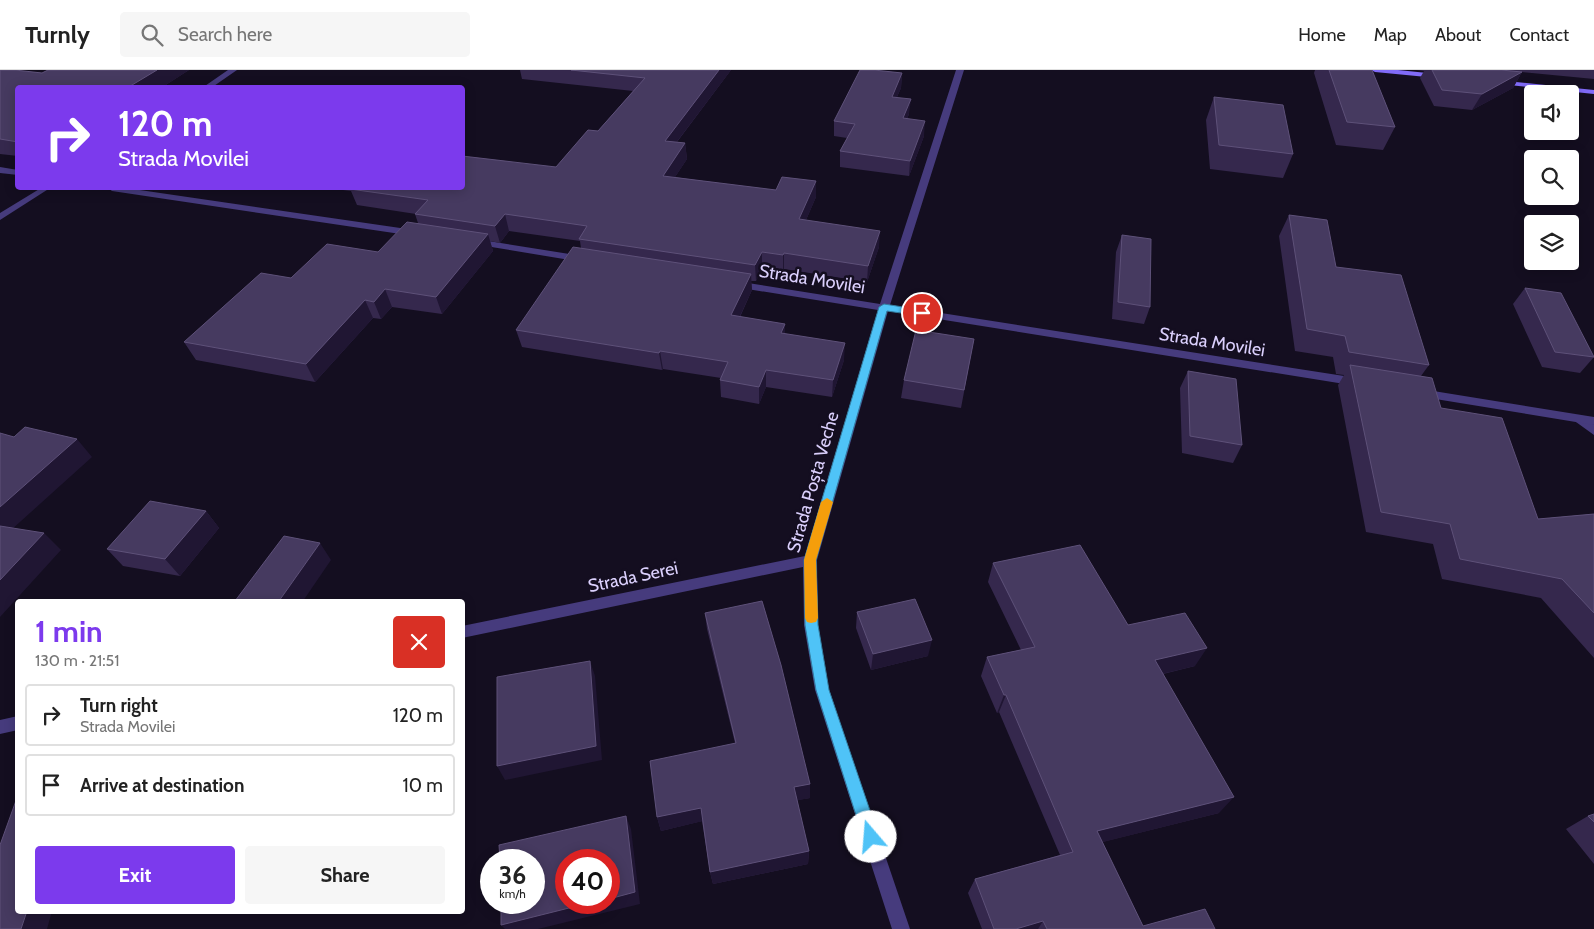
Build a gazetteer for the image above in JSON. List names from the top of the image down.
{
  "streets": {
    "street": ["Strada Movilei", "Strada Poșta Veche", "Strada Serei"]
  },
  "crossings": [
    ["Strada Movilei", "Strada Poșta Veche"],
    ["Strada Poșta Veche", "Strada Serei"]
  ],
  "page": {
    "header": "Turnly",
    "search": "Search here",
    "nav": [
      "Home",
      "Map",
      "About",
      "Contact"
    ],
    "turn": ["120 m", "Strada Movilei"],
    "heading": ["1 min", "130 m · 21:51"],
    "list": [
      {
        "name": "Turn right",
        "note": "Strada Movilei",
        "value": "120 m"
      },
      {
        "name": "Arrive at destination",
        "value": "10 m"
      }
    ],
    "buttons": ["Exit", "Share"],
    "speed": "36 km/h",
    "limit": "40"
  }
}
